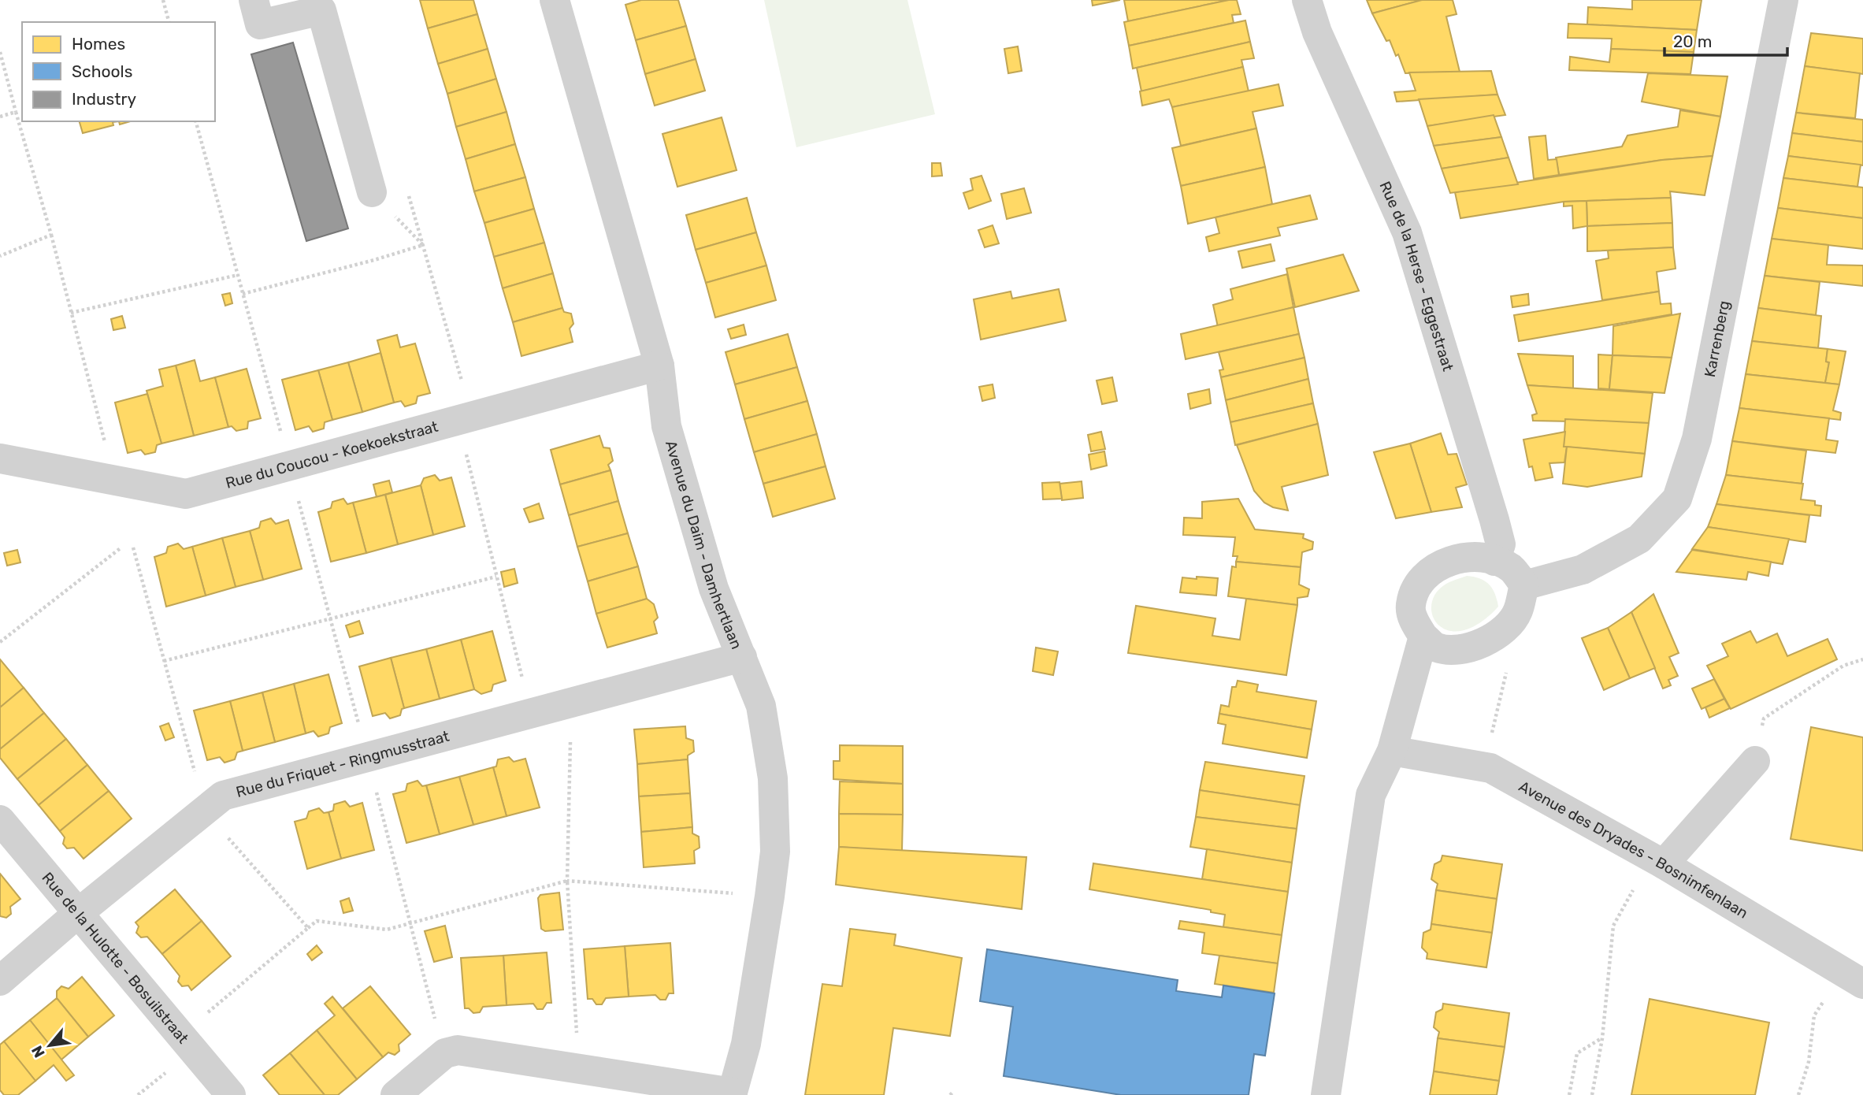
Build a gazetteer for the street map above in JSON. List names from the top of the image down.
{
  "streets": {
    "street": [
      "Rue de la Herse - Eggestraat",
      "Karrenberg",
      "Rue du Coucou - Koekoekstraat",
      "Avenue du Daim - Damhertlaan",
      "Rue du Friquet - Ringmusstraat",
      "Avenue des Dryades - Bosnimfenlaan",
      "Rue de la Hulotte - Bosuilstraat"
    ]
  },
  "crossings": [
    ["Rue de la Herse - Eggestraat", "Karrenberg"],
    ["Rue du Coucou - Koekoekstraat", "Avenue du Daim - Damhertlaan"],
    ["Avenue du Daim - Damhertlaan", "Rue du Friquet - Ringmusstraat"],
    ["Rue du Friquet - Ringmusstraat", "Rue de la Hulotte - Bosuilstraat"]
  ],
  "legend": ["Homes", "Schools", "Industry"],
  "scale_bar": "20 m",
  "north": "bottom left"
}
